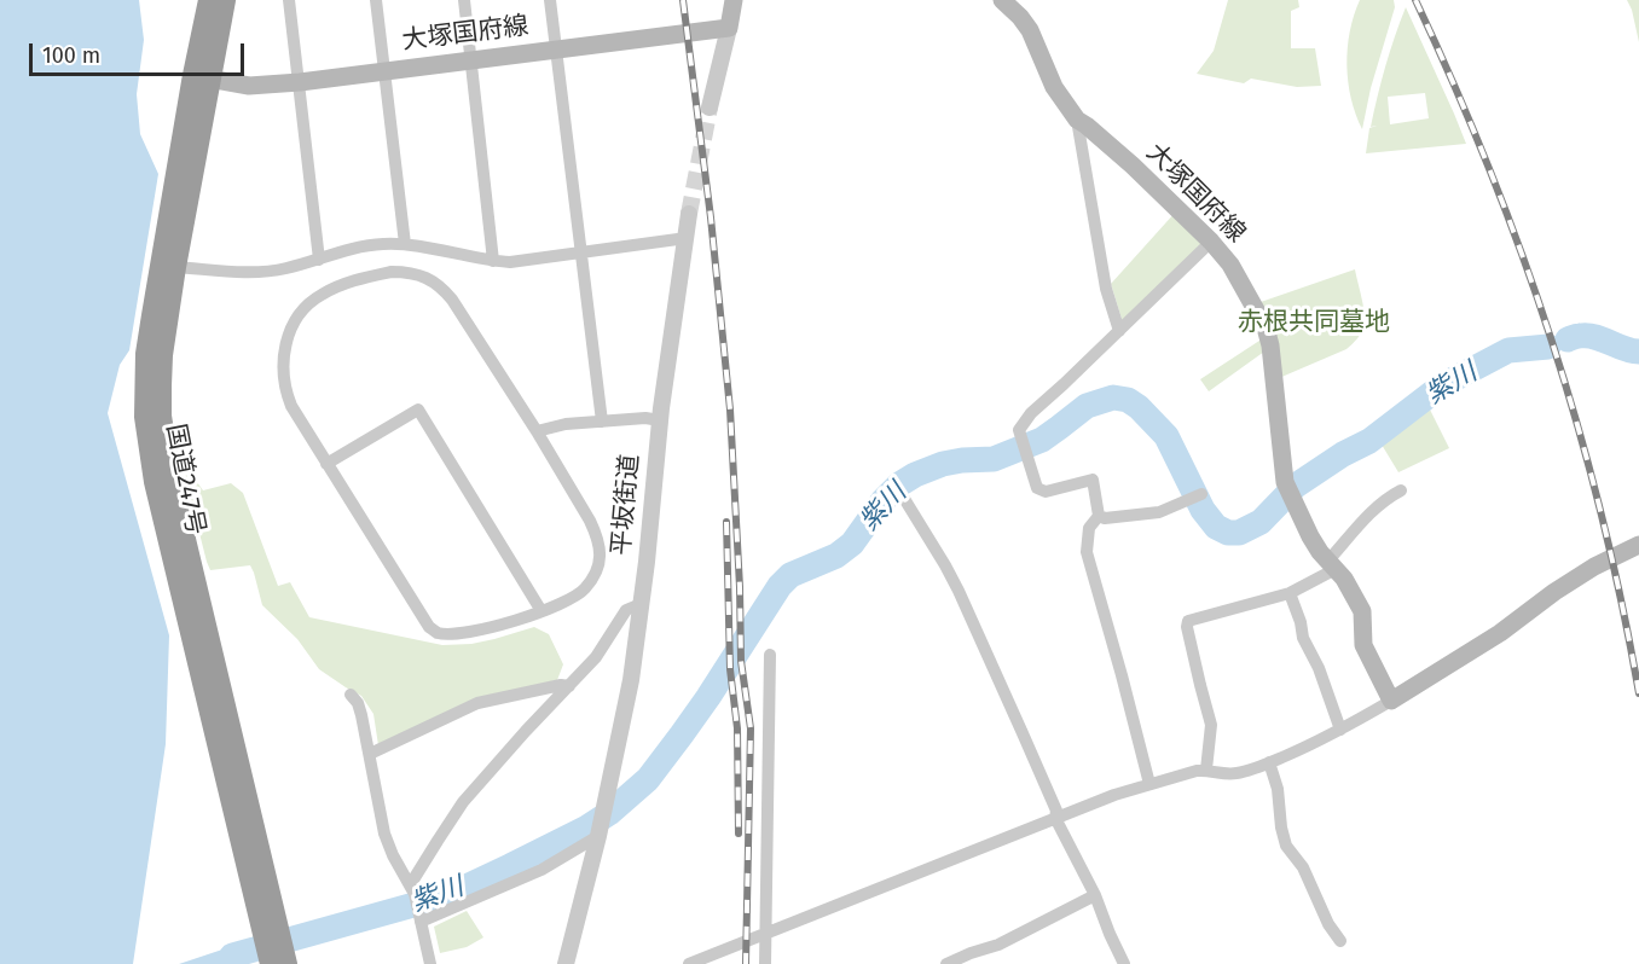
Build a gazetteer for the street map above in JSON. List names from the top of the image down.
{
  "streets": {
    "highway": ["国道247号"],
    "main road": ["大塚国府線"],
    "street": ["平坂街道"]
  },
  "crossings": [
    ["大塚国府線", "国道247号"]
  ],
  "water": ["紫川"],
  "parks": ["赤根共同墓地"],
  "scale_bar": "100 m"
}
